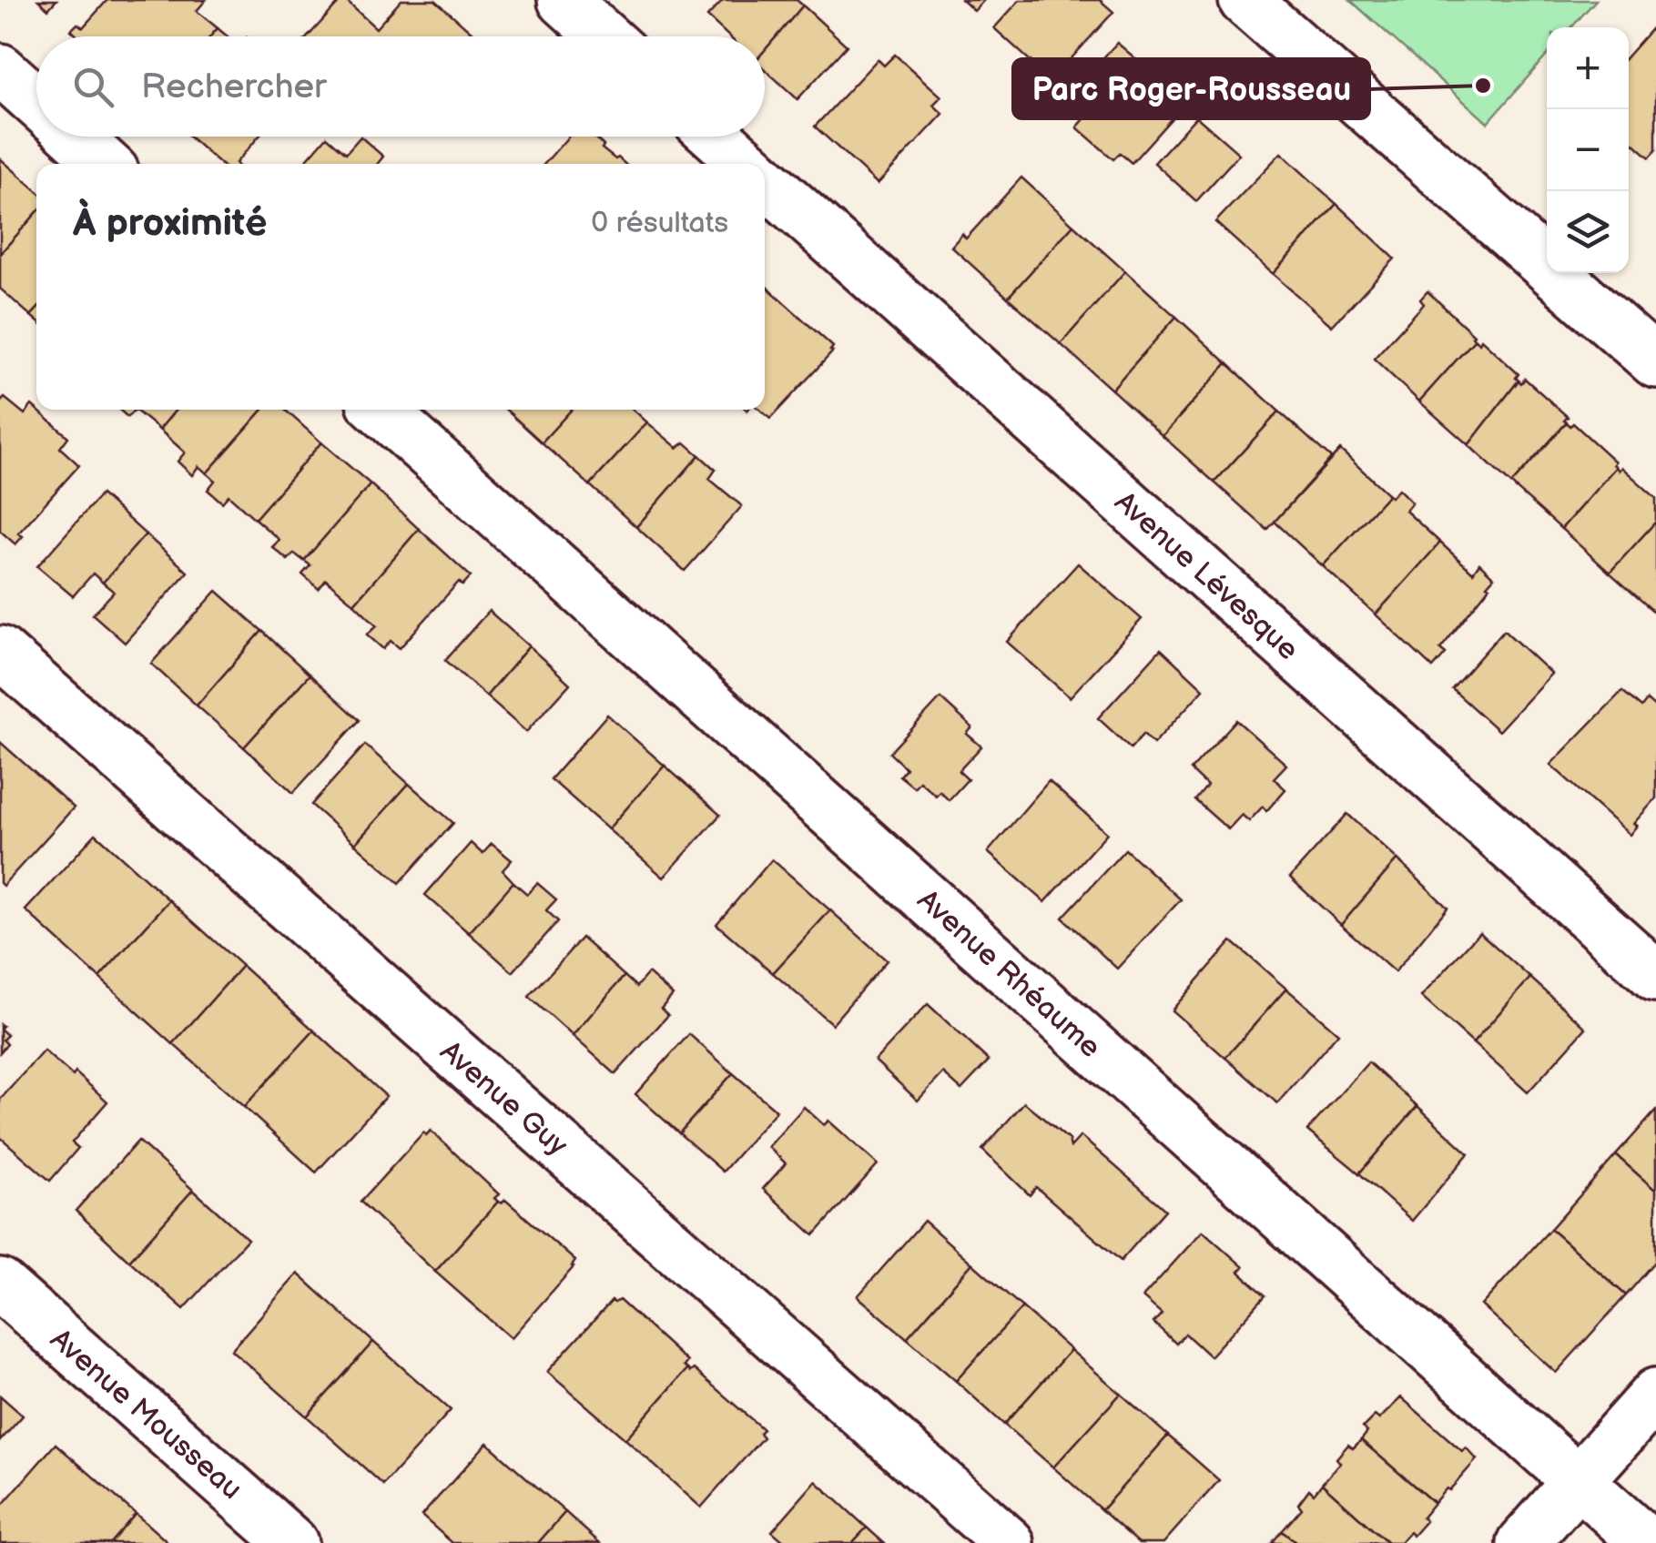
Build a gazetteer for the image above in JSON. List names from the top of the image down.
{
  "streets": {
    "street": [
      "Avenue Lévesque",
      "Avenue Rhéaume",
      "Avenue Guy",
      "Avenue Mousseau"
    ]
  },
  "places": ["Parc Roger-Rousseau"],
  "page": {
    "map_buttons": ["+", "−"],
    "search": "Rechercher",
    "heading": ["À proximité", "0 résultats"]
  }
}
